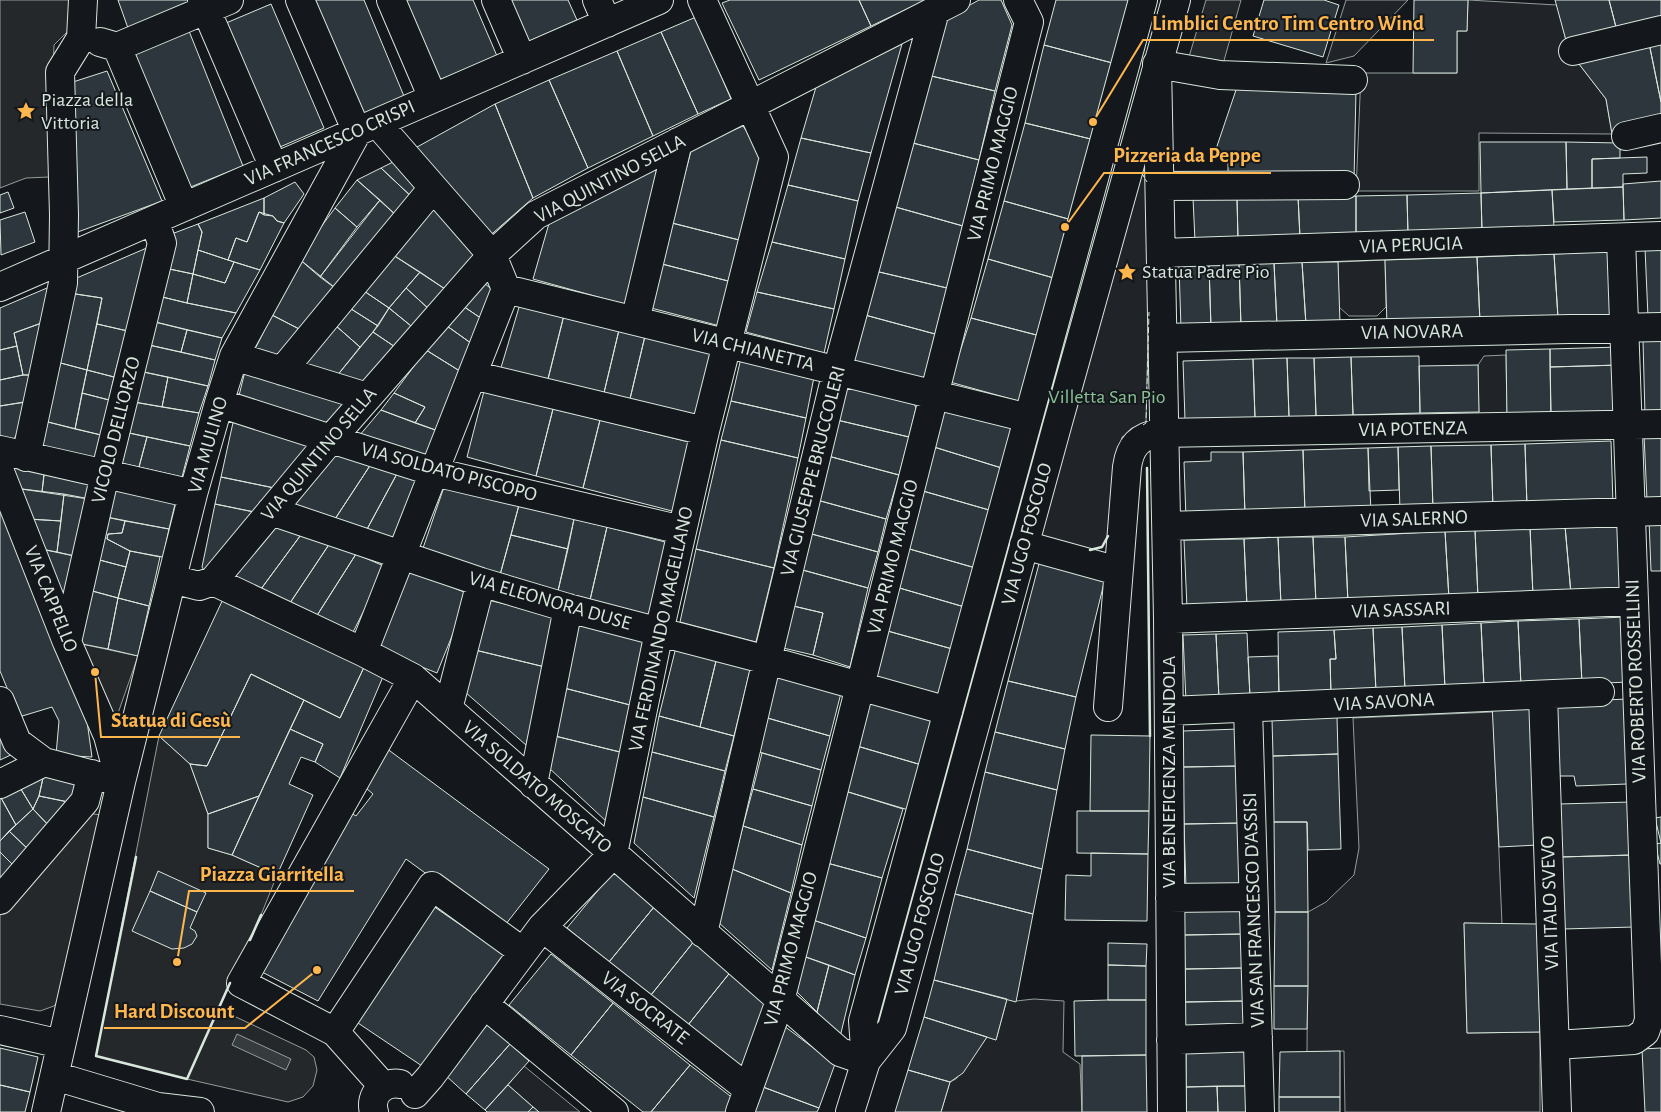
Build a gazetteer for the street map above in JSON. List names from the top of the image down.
{
  "streets": {
    "street": [
      "VIA FRANCESCO CRISPI",
      "VIA PRIMO MAGGIO",
      "VIA QUINTINO SELLA",
      "VIA PERUGIA",
      "VIA NOVARA",
      "VIA CHIANETTA",
      "VIA POTENZA",
      "VICOLO DELL'ORZO",
      "VIA MULINO",
      "VIA GIUSEPPE BRUCCOLERI",
      "VIA SOLDATO PISCOPO",
      "VIA SALERNO",
      "VIA UGO FOSCOLO",
      "VIA CAPPELLO",
      "VIA ELEONORA DUSE",
      "VIA SASSARI",
      "VIA FERDINANDO MAGELLANO",
      "VIA ROBERTO ROSSELLINI",
      "VIA SAVONA",
      "VIA BENEFICENZA MENDOLA",
      "VIA SOLDATO MOSCATO",
      "VIA ITALO SVEVO",
      "VIA SAN FRANCESCO D'ASSISI",
      "VIA SOCRATE"
    ]
  },
  "crossings": [
    ["VIA FRANCESCO CRISPI", "VICOLO DELL'ORZO"],
    ["VIA FRANCESCO CRISPI", "VIA MULINO"],
    ["VIA PRIMO MAGGIO", "VIA CHIANETTA"],
    ["VIA PRIMO MAGGIO", "VIA ELEONORA DUSE"],
    ["VIA PRIMO MAGGIO", "VIA SOLDATO MOSCATO"],
    ["VIA PRIMO MAGGIO", "VIA SOCRATE"],
    ["VIA QUINTINO SELLA", "VIA GIUSEPPE BRUCCOLERI"],
    ["VIA QUINTINO SELLA", "VIA SOLDATO PISCOPO"],
    ["VIA QUINTINO SELLA", "VIA ELEONORA DUSE"],
    ["VIA QUINTINO SELLA", "VIA FERDINANDO MAGELLANO"],
    ["VIA QUINTINO SELLA", "VIA SOLDATO MOSCATO"],
    ["VIA PERUGIA", "VIA ROBERTO ROSSELLINI"],
    ["VIA PERUGIA", "VIA BENEFICENZA MENDOLA"],
    ["VIA NOVARA", "VIA ROBERTO ROSSELLINI"],
    ["VIA NOVARA", "VIA BENEFICENZA MENDOLA"],
    ["VIA CHIANETTA", "VIA GIUSEPPE BRUCCOLERI"],
    ["VIA CHIANETTA", "VIA UGO FOSCOLO"],
    ["VIA CHIANETTA", "VIA FERDINANDO MAGELLANO"],
    ["VIA POTENZA", "VIA ROBERTO ROSSELLINI"],
    ["VIA POTENZA", "VIA BENEFICENZA MENDOLA"],
    ["VICOLO DELL'ORZO", "VIA CAPPELLO"],
    ["VIA MULINO", "VIA SOLDATO PISCOPO"],
    ["VIA MULINO", "VIA CAPPELLO"],
    ["VIA GIUSEPPE BRUCCOLERI", "VIA ELEONORA DUSE"],
    ["VIA GIUSEPPE BRUCCOLERI", "VIA SOLDATO MOSCATO"],
    ["VIA SOLDATO PISCOPO", "VIA FERDINANDO MAGELLANO"],
    ["VIA SALERNO", "VIA ROBERTO ROSSELLINI"],
    ["VIA SALERNO", "VIA BENEFICENZA MENDOLA"],
    ["VIA UGO FOSCOLO", "VIA ELEONORA DUSE"],
    ["VIA UGO FOSCOLO", "VIA BENEFICENZA MENDOLA"],
    ["VIA UGO FOSCOLO", "VIA SOLDATO MOSCATO"],
    ["VIA ELEONORA DUSE", "VIA FERDINANDO MAGELLANO"],
    ["VIA SASSARI", "VIA ROBERTO ROSSELLINI"],
    ["VIA SASSARI", "VIA BENEFICENZA MENDOLA"],
    ["VIA FERDINANDO MAGELLANO", "VIA SOLDATO MOSCATO"],
    ["VIA ROBERTO ROSSELLINI", "VIA ITALO SVEVO"],
    ["VIA SAVONA", "VIA BENEFICENZA MENDOLA"],
    ["VIA SAVONA", "VIA ITALO SVEVO"],
    ["VIA SAVONA", "VIA SAN FRANCESCO D'ASSISI"]
  ],
  "parks": ["Villetta San Pio"],
  "places": {
    "place": ["Piazza della Vittoria", "Statua Padre Pio"],
    "other": [
      "Limblici Centro Tim Centro Wind",
      "Pizzeria da Peppe",
      "Statua di Gesù",
      "Piazza Giarritella",
      "Hard Discount"
    ]
  }
}
